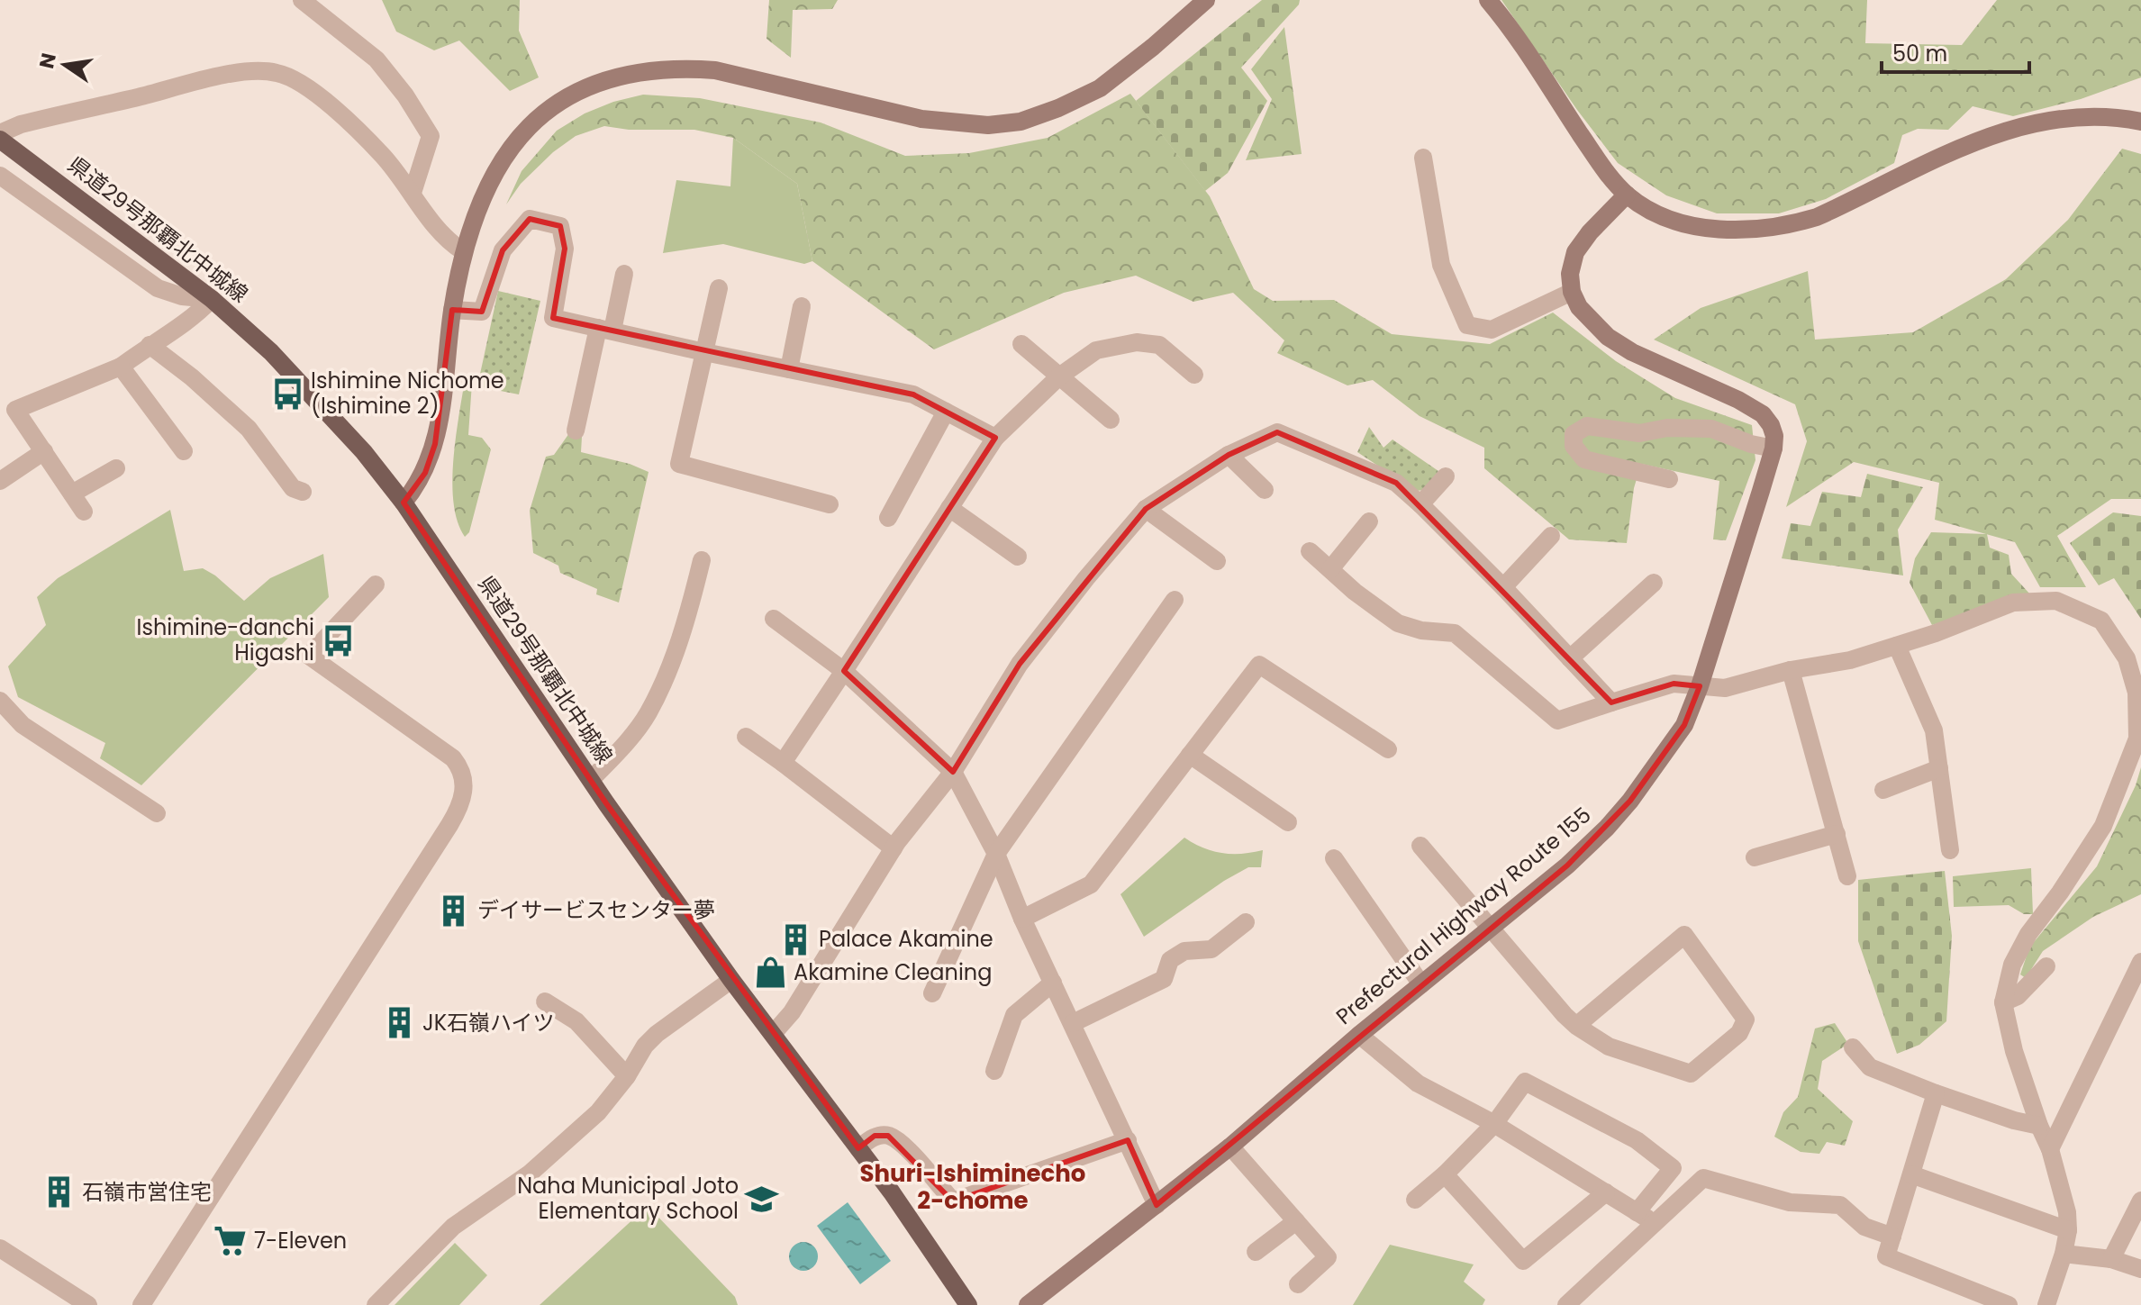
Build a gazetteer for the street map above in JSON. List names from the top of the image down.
{
  "streets": {
    "main road": ["県道29号那覇北中城線", "Prefectural Highway Route 155"]
  },
  "districts": ["Shuri-Ishiminecho 2-chome"],
  "places": {
    "bus stop": ["Ishimine Nichome (Ishimine 2)", "Ishimine-danchi Higashi"],
    "building": [
      "デイサービスセンター夢",
      "Palace Akamine",
      "JK石嶺ハイツ",
      "石嶺市営住宅"
    ],
    "shop": ["Akamine Cleaning"],
    "school or university": ["Naha Municipal Joto Elementary School"],
    "supermarket": ["7-Eleven"]
  },
  "scale_bar": "50 m",
  "north": "left"
}
